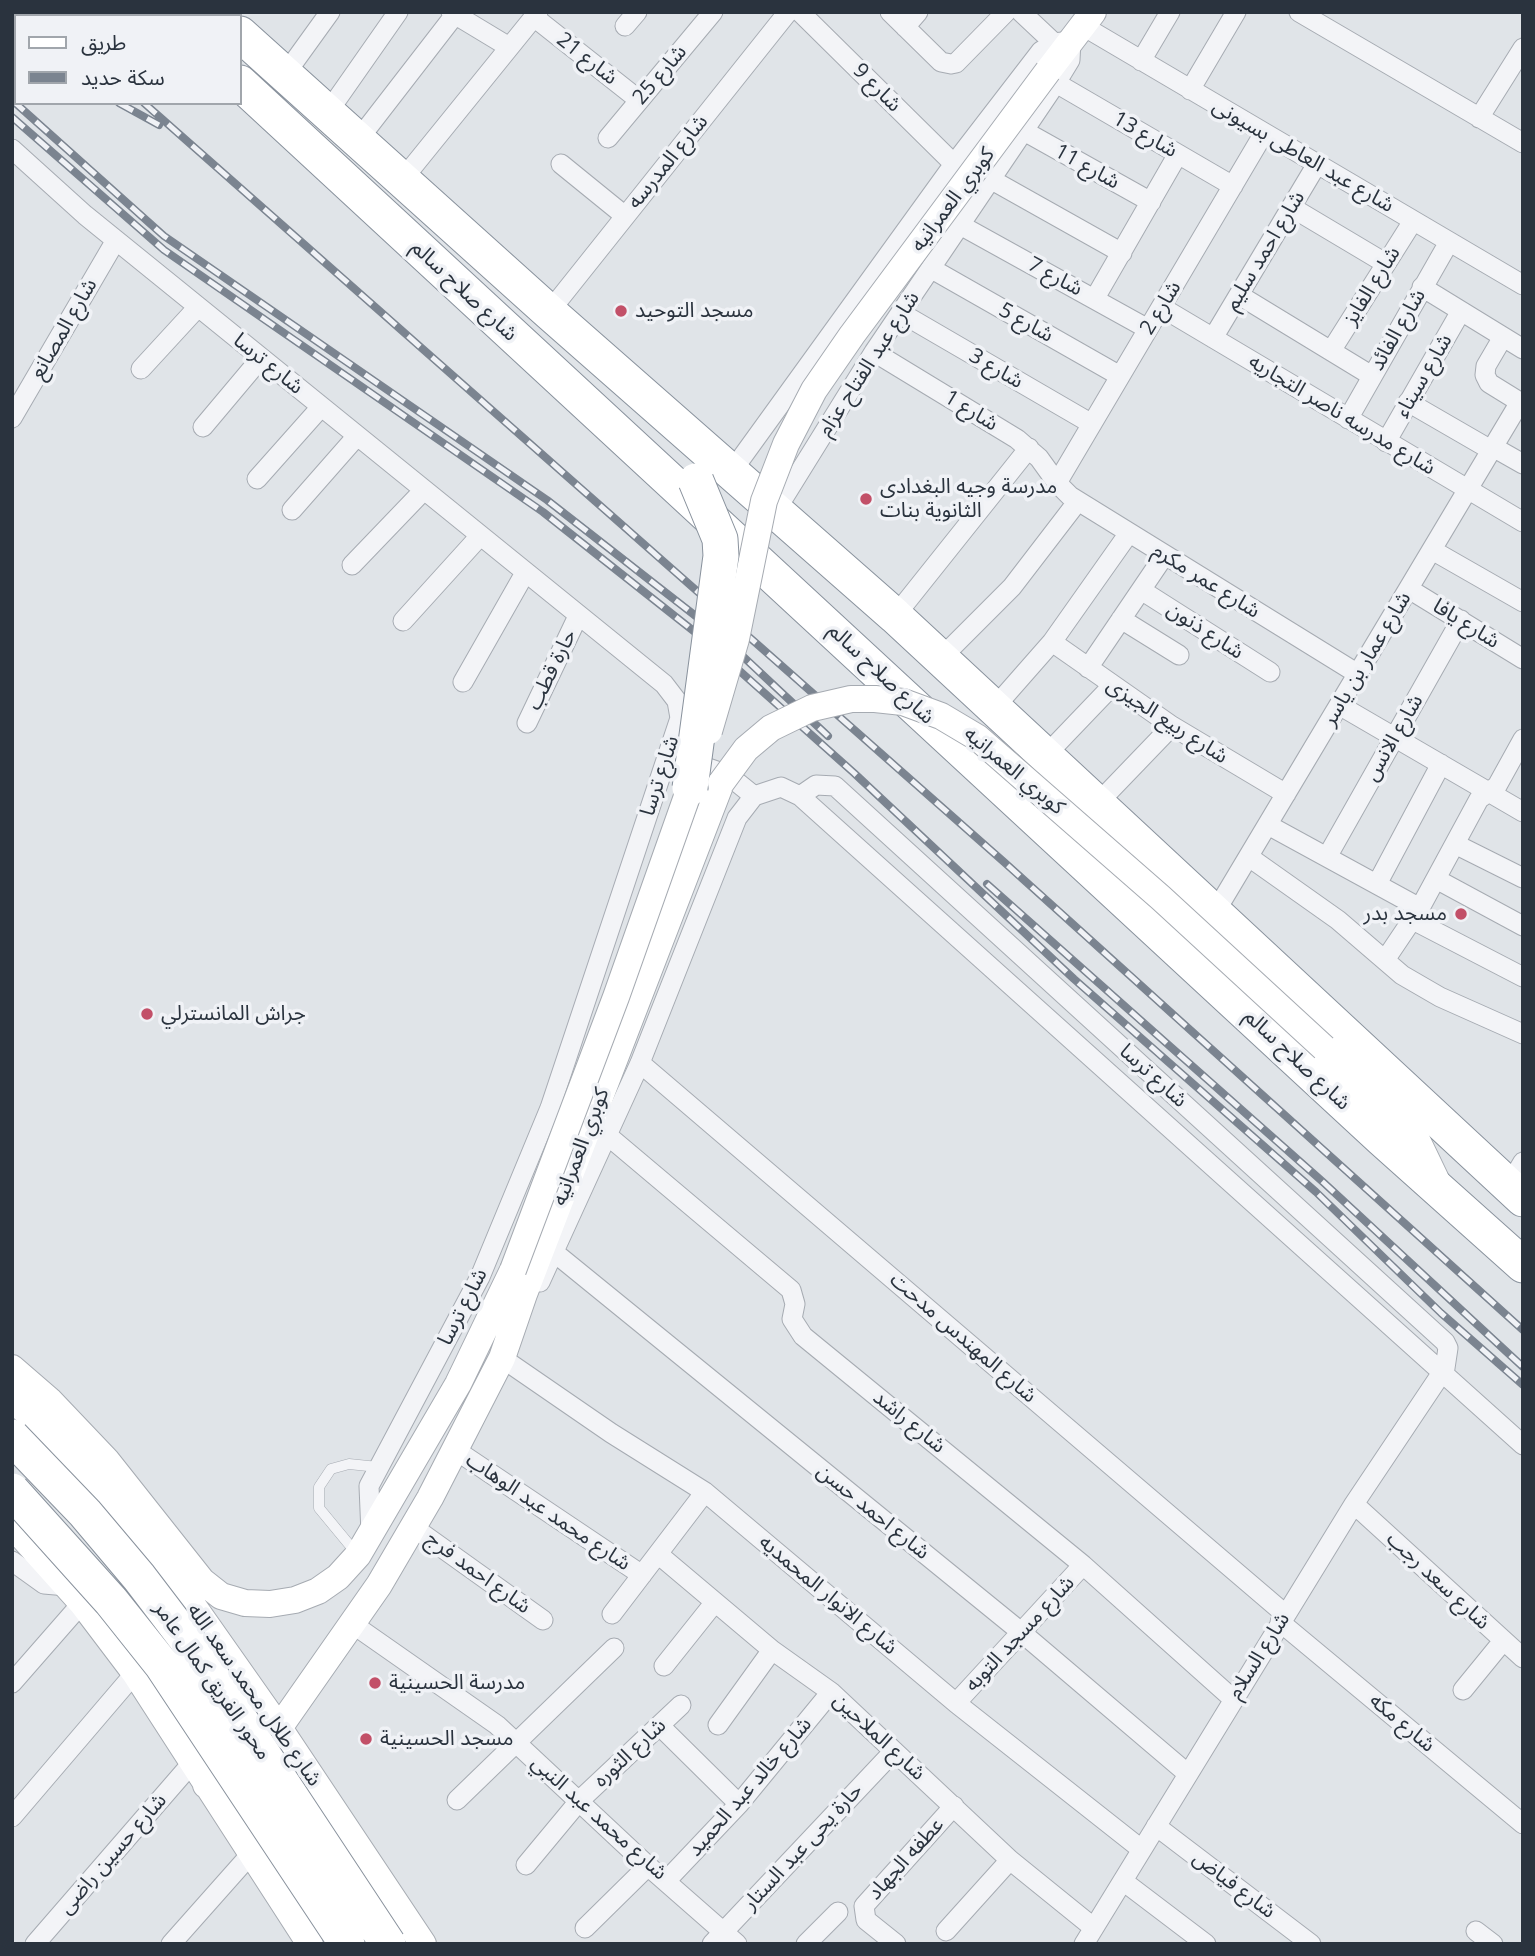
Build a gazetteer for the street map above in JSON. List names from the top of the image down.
{
  "streets": {
    "highway": ["شارع صلاح سالم", "محور الفريق كمال عامر"],
    "street": [
      "شارع 21",
      "شارع 25",
      "شارع 9",
      "شارع 13",
      "شارع عبد العاطى بسيونى",
      "شارع المدرسه",
      "شارع 11",
      "كوبري العمرانيه",
      "شارع احمد سليم",
      "شارع 7",
      "شارع الفايز",
      "شارع 2",
      "شارع 5",
      "شارع المصانع",
      "شارع الفائد",
      "شارع ترسا",
      "شارع عبد الفتاح عزام",
      "شارع 3",
      "شارع سيناء",
      "شارع 1",
      "شارع مدرسه ناصر التجاريه",
      "شارع عمر مكرم",
      "شارع يافا",
      "شارع ذنون",
      "شارع عمار بن ياسر",
      "حارة قطب",
      "شارع ربيع الجيزى",
      "شارع الانس",
      "شارع المهندس مدحت",
      "شارع راشد",
      "شارع محمد عبد الوهاب",
      "شارع احمد حسن",
      "شارع احمد فرج",
      "شارع سعد رجب",
      "شارع الانوار المحمديه",
      "شارع مسجد التوبه",
      "شارع السلام",
      "شارع طلال محمد سعد الله",
      "شارع مكه",
      "شارع الملاحين",
      "شارع الثوره",
      "شارع خالد عبد الحميد",
      "شارع محمد عبد النبي",
      "حارة يحى عبد الستار",
      "شارع حسين راضى",
      "عطفه الجهاد",
      "شارع فياض"
    ]
  },
  "crossings": [
    ["شارع 21", "شارع 25"],
    ["شارع 13", "كوبري العمرانيه"],
    ["شارع 13", "شارع 2"],
    ["شارع 13", "شارع عبد الفتاح عزام"],
    ["شارع عبد العاطى بسيونى", "شارع احمد سليم"],
    ["شارع عبد العاطى بسيونى", "شارع الفايز"],
    ["شارع عبد العاطى بسيونى", "شارع 2"],
    ["شارع عبد العاطى بسيونى", "شارع الفائد"],
    ["شارع عبد العاطى بسيونى", "شارع عبد الفتاح عزام"],
    ["شارع المدرسه", "شارع صلاح سالم"],
    ["شارع 11", "شارع عبد الفتاح عزام"],
    ["كوبري العمرانيه", "شارع صلاح سالم"],
    ["كوبري العمرانيه", "شارع ترسا"],
    ["كوبري العمرانيه", "شارع عبد الفتاح عزام"],
    ["كوبري العمرانيه", "شارع الانوار المحمديه"],
    ["كوبري العمرانيه", "شارع طلال محمد سعد الله"],
    ["شارع احمد سليم", "شارع مدرسه ناصر التجاريه"],
    ["شارع 7", "شارع 2"],
    ["شارع 7", "شارع عبد الفتاح عزام"],
    ["شارع صلاح سالم", "شارع عبد الفتاح عزام"],
    ["شارع صلاح سالم", "شارع عمار بن ياسر"],
    ["شارع 2", "شارع 5"],
    ["شارع 2", "شارع 3"],
    ["شارع 2", "شارع 1"],
    ["شارع 2", "شارع مدرسه ناصر التجاريه"],
    ["شارع 2", "شارع عمر مكرم"],
    ["شارع 5", "شارع عبد الفتاح عزام"],
    ["شارع المصانع", "شارع ترسا"],
    ["شارع الفائد", "شارع مدرسه ناصر التجاريه"],
    ["شارع ترسا", "حارة قطب"],
    ["شارع ترسا", "شارع السلام"],
    ["شارع عبد الفتاح عزام", "شارع 3"],
    ["شارع عبد الفتاح عزام", "شارع 1"],
    ["شارع سيناء", "شارع مدرسه ناصر التجاريه"],
    ["شارع 1", "شارع عمر مكرم"],
    ["شارع مدرسه ناصر التجاريه", "شارع عمار بن ياسر"],
    ["شارع عمر مكرم", "شارع عمار بن ياسر"],
    ["شارع يافا", "شارع عمار بن ياسر"],
    ["شارع يافا", "شارع الانس"],
    ["شارع عمار بن ياسر", "شارع ربيع الجيزى"],
    ["شارع المهندس مدحت", "شارع السلام"],
    ["شارع المهندس مدحت", "شارع مكه"],
    ["شارع راشد", "شارع مسجد التوبه"],
    ["شارع راشد", "شارع السلام"],
    ["شارع احمد حسن", "شارع مسجد التوبه"],
    ["شارع احمد حسن", "شارع السلام"],
    ["شارع سعد رجب", "شارع السلام"],
    ["شارع الانوار المحمديه", "شارع مسجد التوبه"],
    ["شارع الانوار المحمديه", "شارع السلام"],
    ["شارع السلام", "شارع مكه"],
    ["شارع السلام", "شارع الملاحين"],
    ["شارع السلام", "شارع فياض"],
    ["شارع الملاحين", "شارع خالد عبد الحميد"],
    ["شارع الملاحين", "حارة يحى عبد الستار"],
    ["شارع الملاحين", "عطفه الجهاد"],
    ["شارع الثوره", "شارع محمد عبد النبي"],
    ["شارع خالد عبد الحميد", "شارع محمد عبد النبي"],
    ["شارع محمد عبد النبي", "حارة يحى عبد الستار"]
  ],
  "places": [
    "مسجد التوحيد",
    "مدرسة وجيه البغدادى الثانوية بنات",
    "مسجد بدر",
    "جراش المانسترلي",
    "مدرسة الحسينية",
    "مسجد الحسينية"
  ],
  "legend": ["طريق", "سكة حديد"]
}
